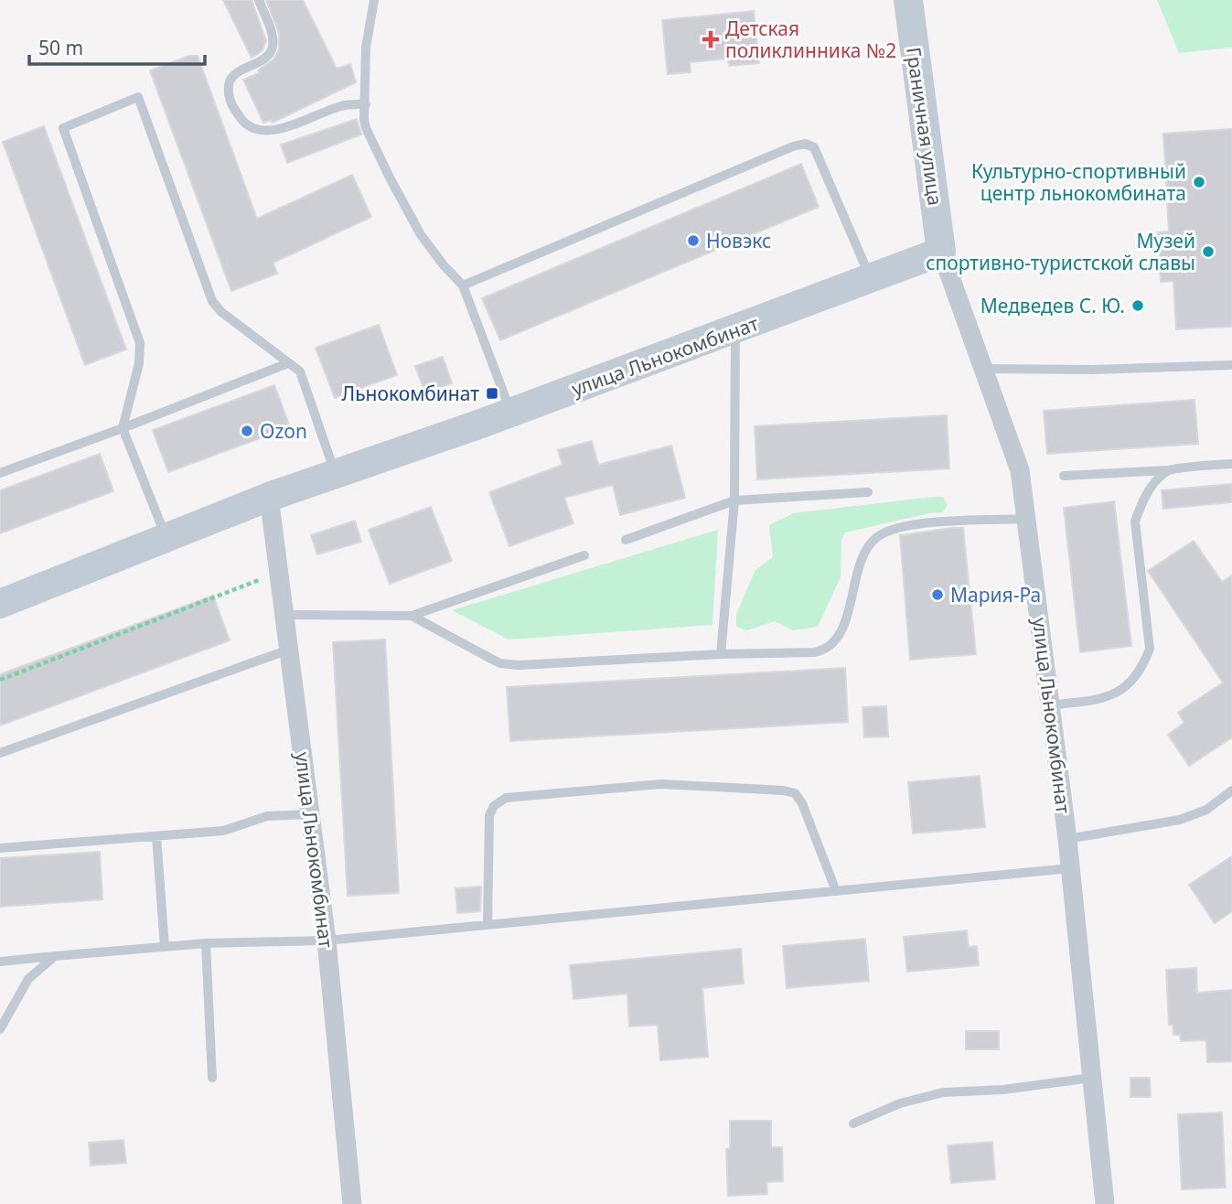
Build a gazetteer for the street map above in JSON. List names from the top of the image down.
{
  "streets": {
    "street": ["Граничная улица", "улица Льнокомбинат"]
  },
  "crossings": [
    ["Граничная улица", "улица Льнокомбинат"]
  ],
  "places": {
    "health": ["Детская поликлинника №2"],
    "other": [
      "Культурно-спортивный центр льнокомбината",
      "Новэкс",
      "Музей спортивно-туристской славы",
      "Медведев С. Ю.",
      "Ozon",
      "Мария-Ра"
    ],
    "transit": ["Льнокомбинат"]
  },
  "scale_bar": "50 m"
}
